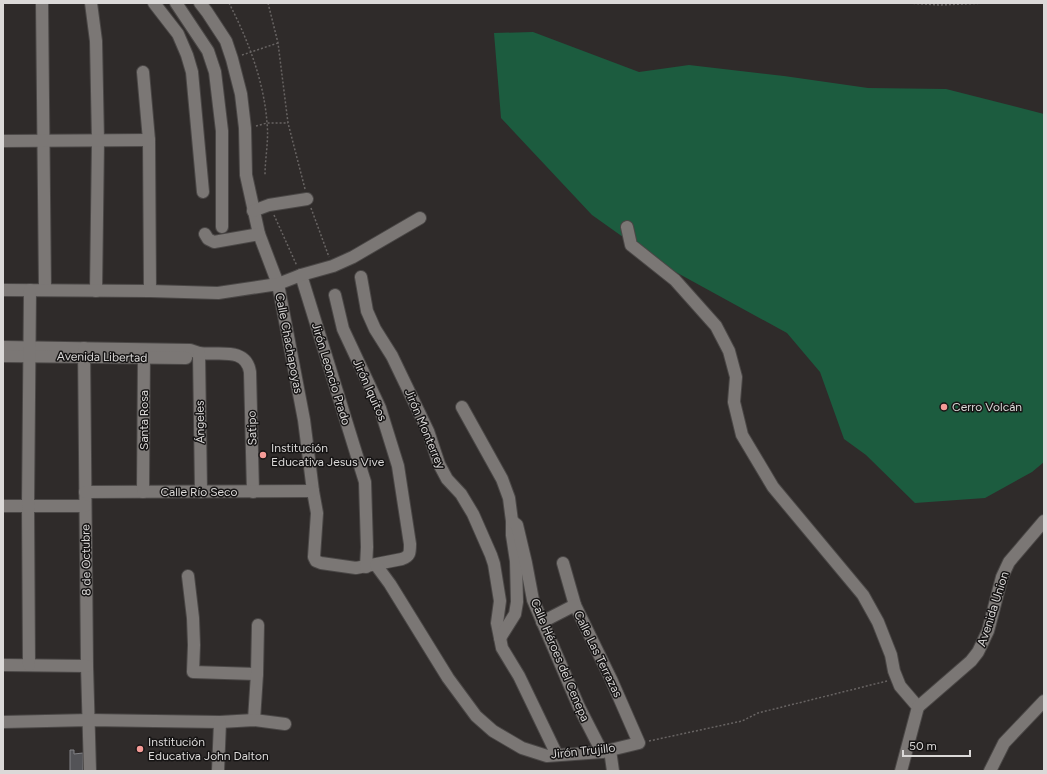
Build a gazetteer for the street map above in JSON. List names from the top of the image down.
{
  "streets": {
    "street": [
      "Calle Chachapoyas",
      "Avenida Libertad",
      "Jirón Leoncio Prado",
      "Jirón Iquitos",
      "Santa Rosa",
      "Ángeles",
      "Satipo",
      "Jirón Monterrey",
      "Calle Río Seco",
      "8 de Octubre",
      "Avenida Union",
      "Calle Las Terrazas",
      "Calle Héroes del Cenepa",
      "Jirón Trujillo"
    ]
  },
  "crossings": [
    ["Calle Chachapoyas", "Jirón Leoncio Prado"],
    ["Calle Chachapoyas", "Jirón Iquitos"],
    ["Calle Chachapoyas", "Calle Río Seco"],
    ["Calle Chachapoyas", "Jirón Trujillo"],
    ["Avenida Libertad", "Santa Rosa"],
    ["Avenida Libertad", "Ángeles"],
    ["Avenida Libertad", "Satipo"],
    ["Avenida Libertad", "8 de Octubre"],
    ["Jirón Leoncio Prado", "Jirón Iquitos"],
    ["Jirón Leoncio Prado", "Jirón Trujillo"],
    ["Jirón Iquitos", "Jirón Trujillo"],
    ["Santa Rosa", "Calle Río Seco"],
    ["Ángeles", "Calle Río Seco"],
    ["Satipo", "Calle Río Seco"],
    ["Jirón Monterrey", "Calle Héroes del Cenepa"],
    ["Jirón Monterrey", "Jirón Trujillo"],
    ["Calle Río Seco", "8 de Octubre"],
    ["Calle Las Terrazas", "Jirón Trujillo"],
    ["Calle Héroes del Cenepa", "Jirón Trujillo"]
  ],
  "places": ["Cerro Volcán", "Institución Educativa Jesus Vive", "Institución Educativa John Dalton"],
  "scale_bar": "50 m"
}
